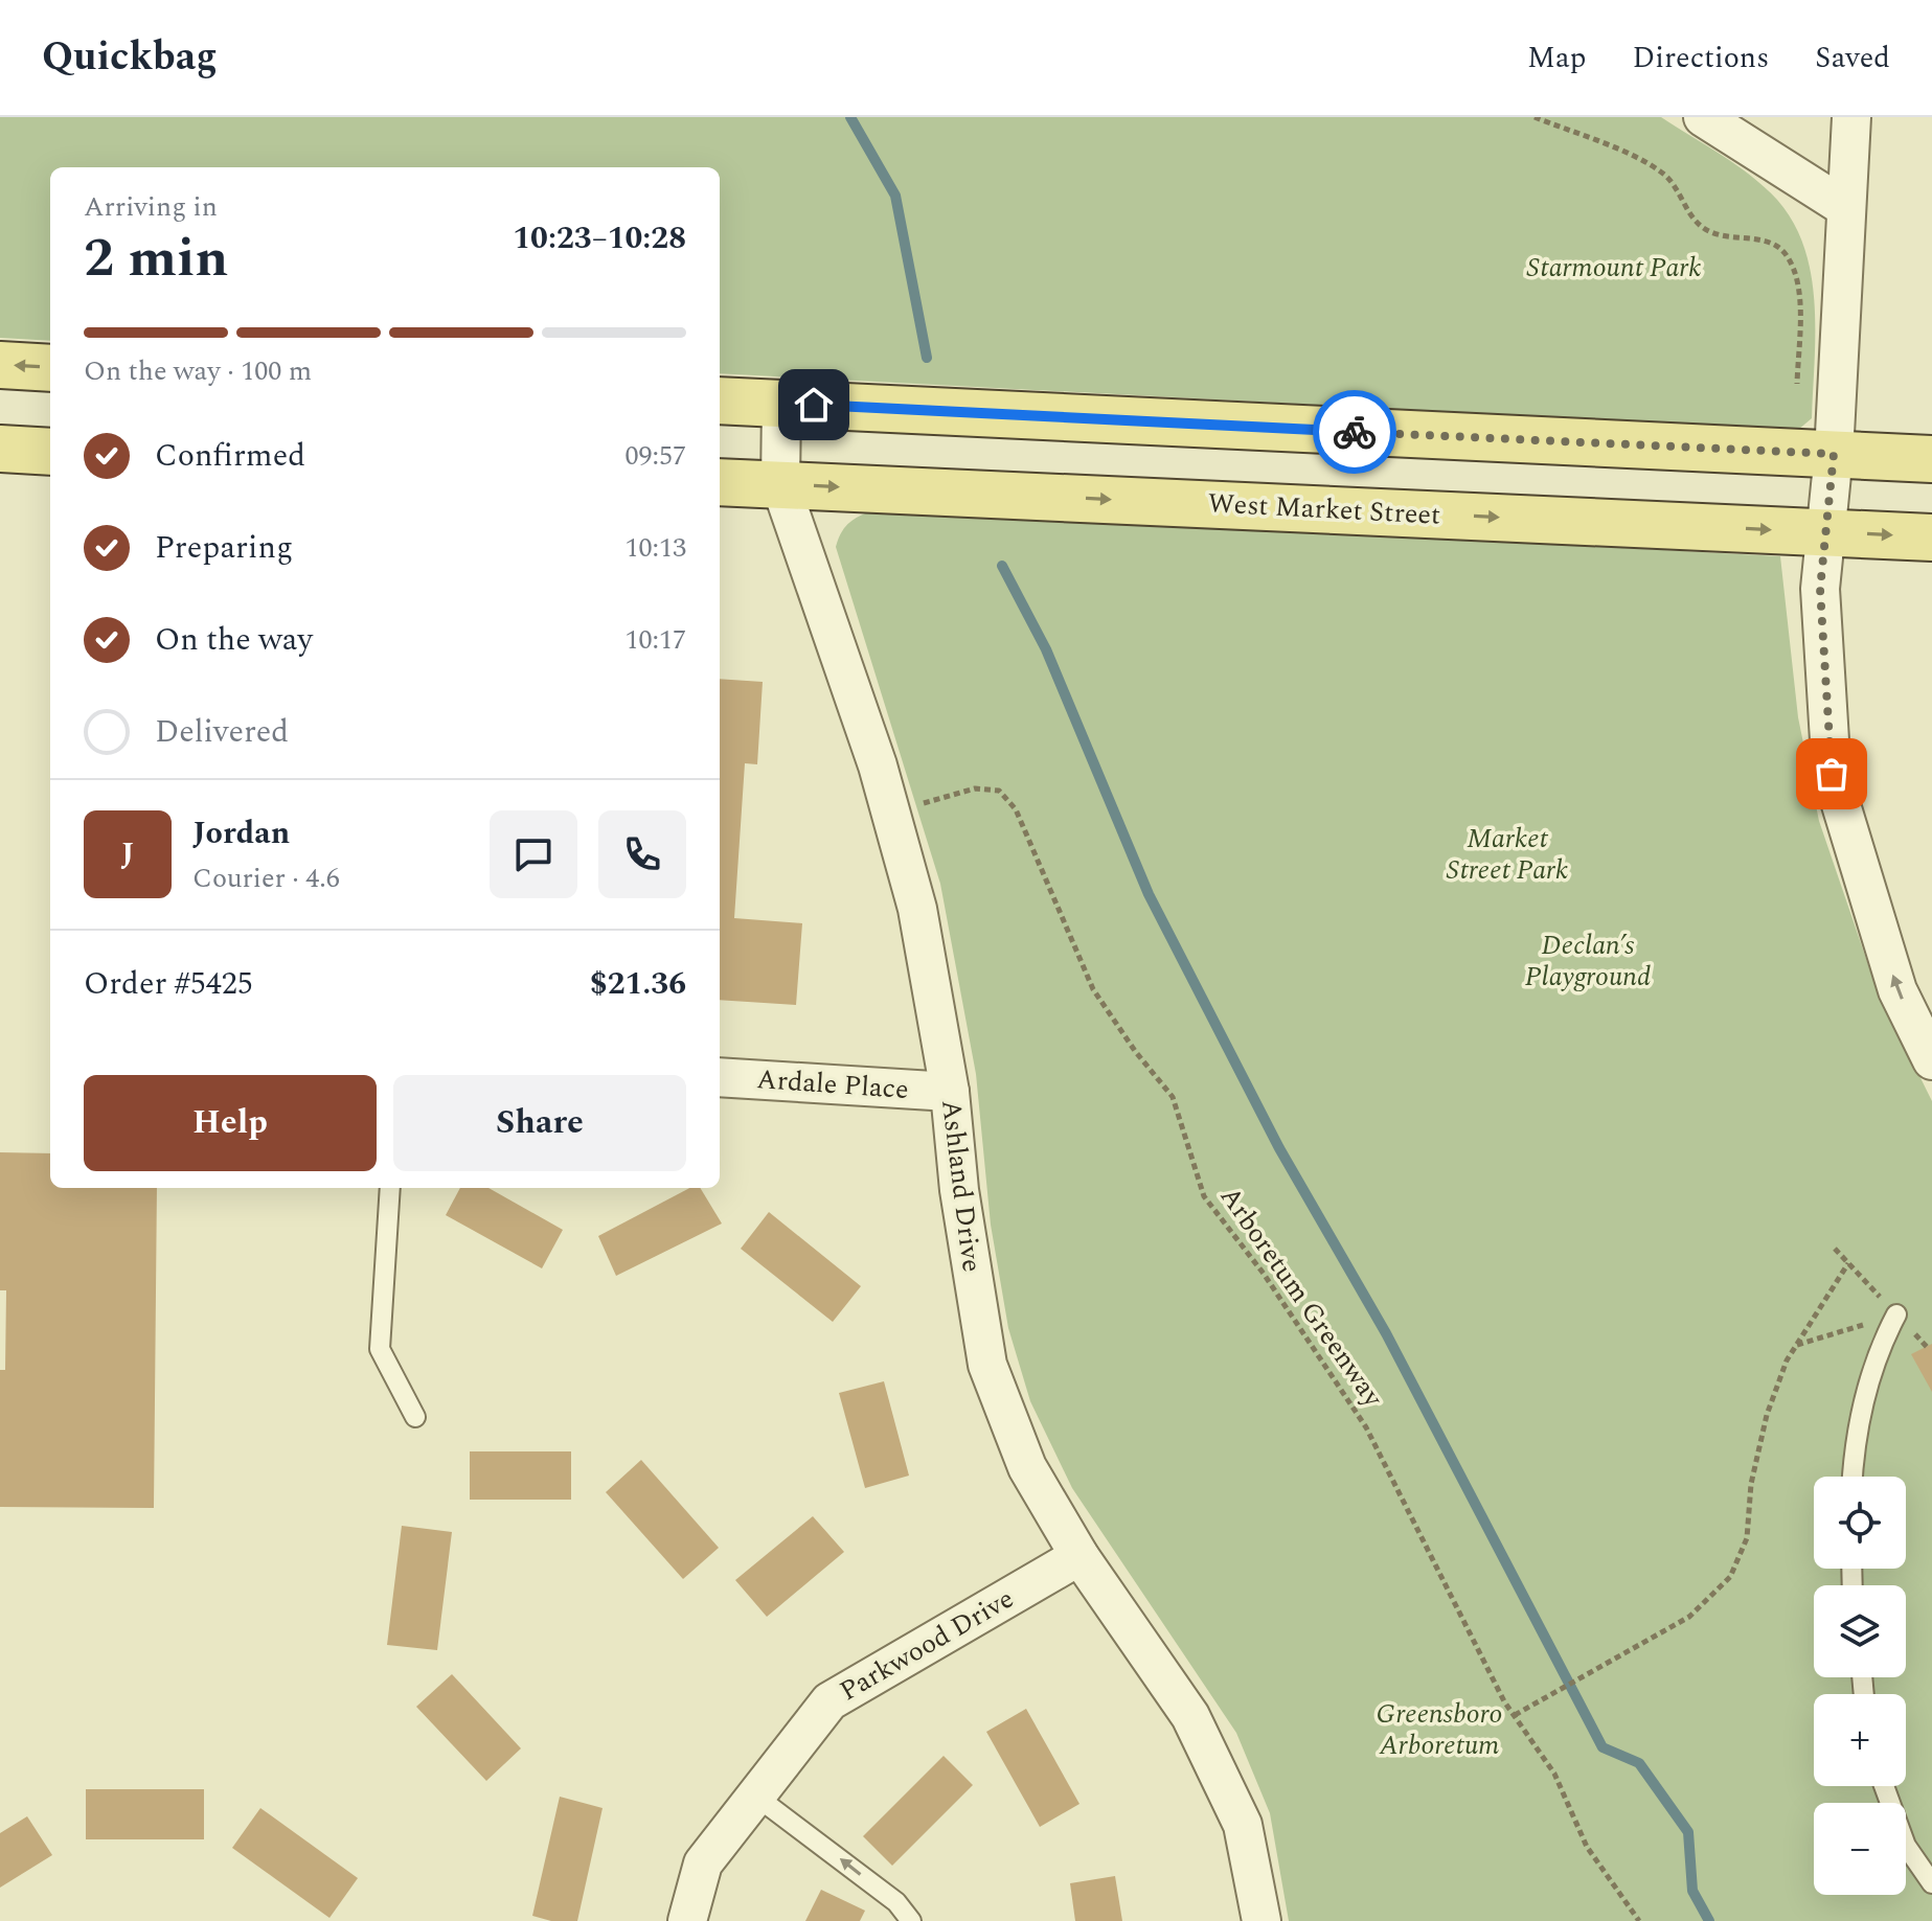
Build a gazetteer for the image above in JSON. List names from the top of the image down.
{
  "streets": {
    "main road": ["West Market Street"],
    "street": ["Ardale Place", "Ashland Drive", "Parkwood Drive"],
    "path": ["Arboretum Greenway"]
  },
  "crossings": [
    ["West Market Street", "Ashland Drive"],
    ["Ardale Place", "Ashland Drive"],
    ["Ashland Drive", "Arboretum Greenway"],
    ["Ashland Drive", "Parkwood Drive"]
  ],
  "parks": [
    "Starmount Park",
    "Market Street Park",
    "Declan’s Playground",
    "Greensboro Arboretum"
  ],
  "page": {
    "header": "Quickbag",
    "nav": ["Map", "Directions", "Saved"],
    "heading": ["2 min", "Arriving in", "10:23–10:28"],
    "panel": [
      "Jordan",
      "Courier · 4.6",
      "Order #5425",
      "$21.36"
    ],
    "bar": "On the way · 100 m",
    "list": [
      ["Confirmed", "09:57"],
      ["Preparing", "10:13"],
      ["On the way", "10:17"],
      "Delivered"
    ],
    "round": "J",
    "buttons": ["Help", "Share"],
    "map_buttons": ["+", "−"]
  }
}
